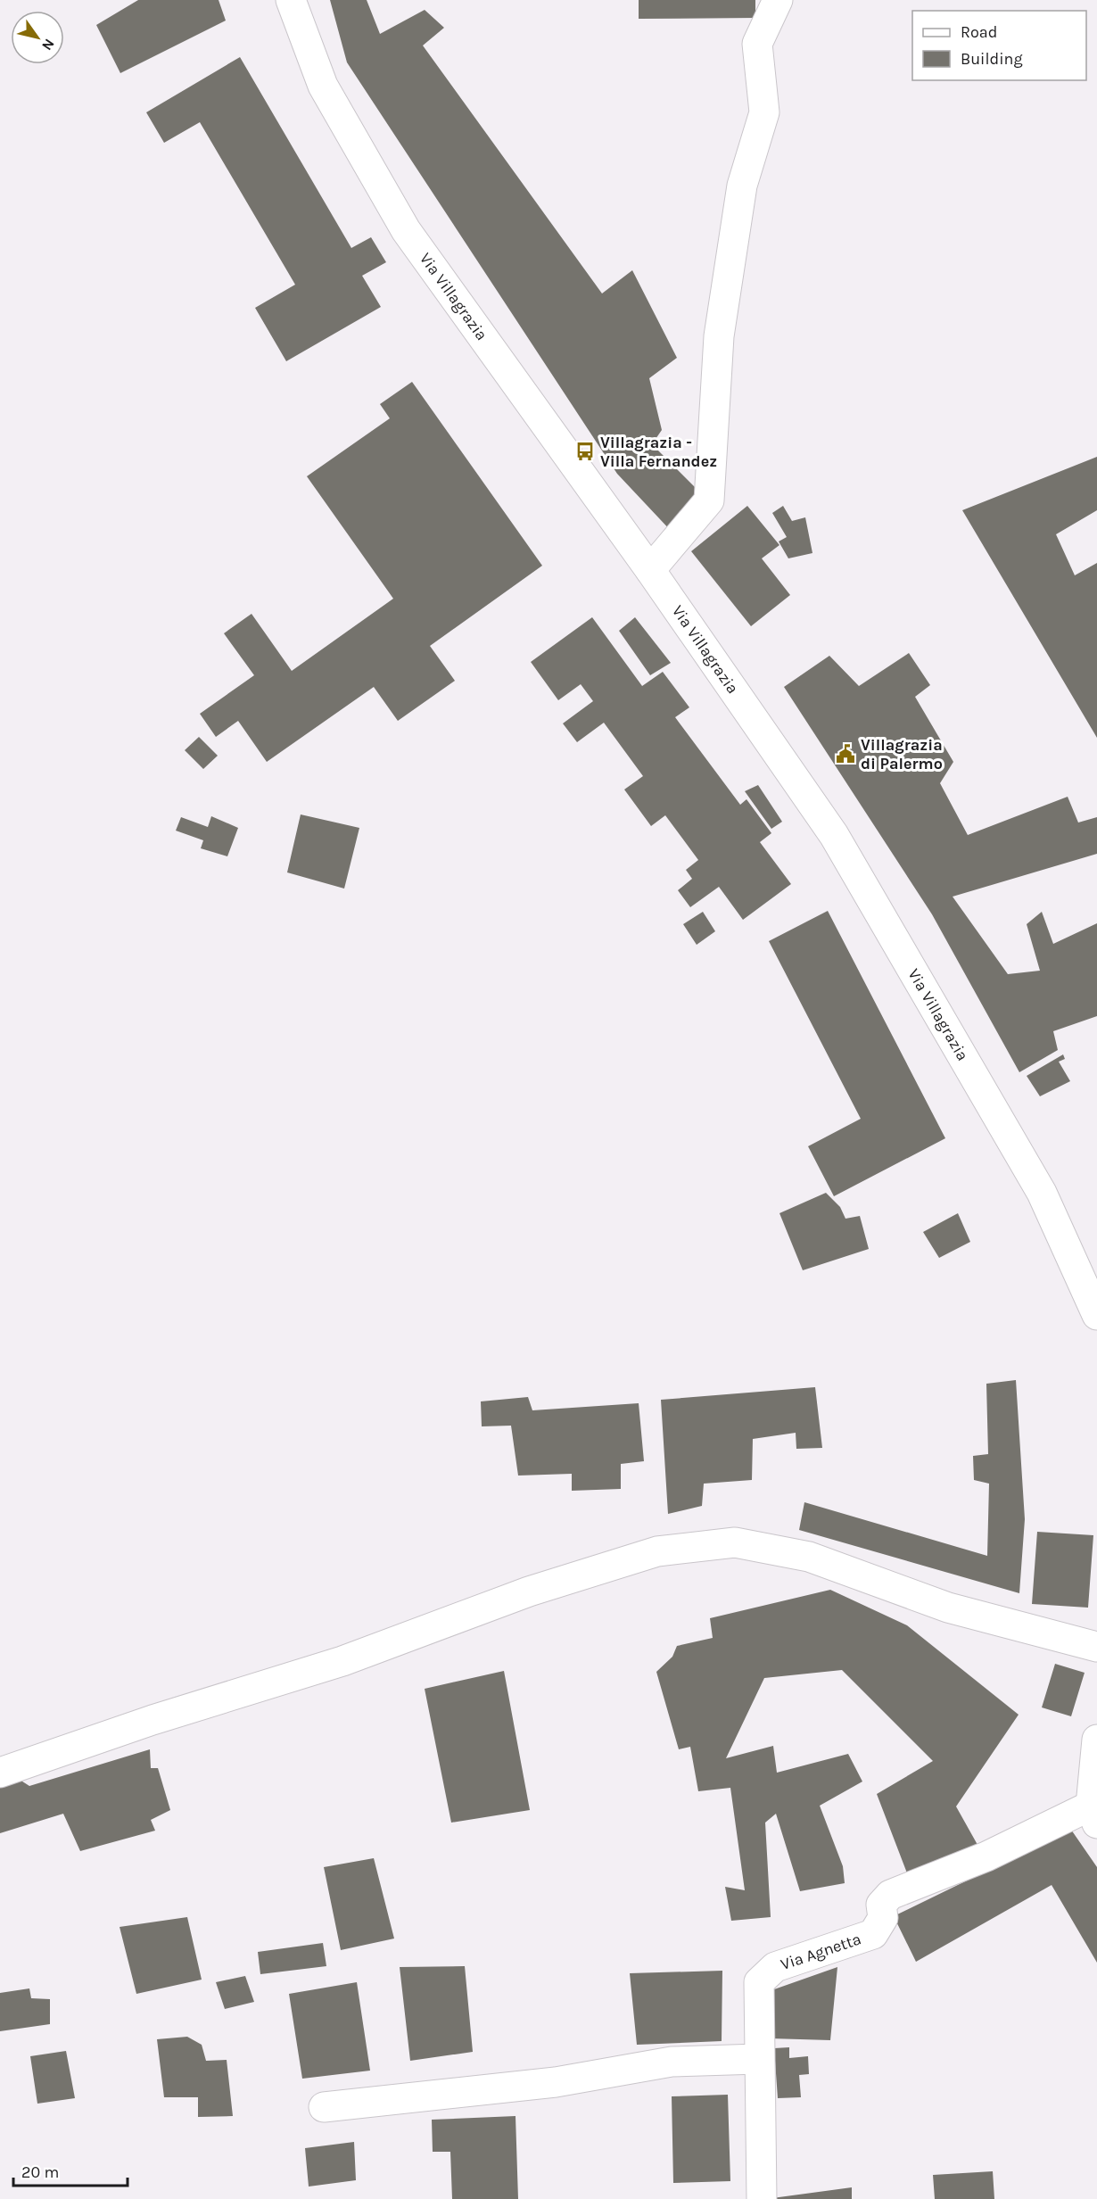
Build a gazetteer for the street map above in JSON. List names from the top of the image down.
{
  "streets": {
    "street": ["Via Villagrazia", "Via Agnetta"]
  },
  "places": {
    "bus stop": ["Villagrazia - Villa Fernandez"],
    "public building": ["Villagrazia di Palermo"]
  },
  "legend": ["Road", "Building"],
  "scale_bar": "20 m",
  "north": "bottom right"
}
